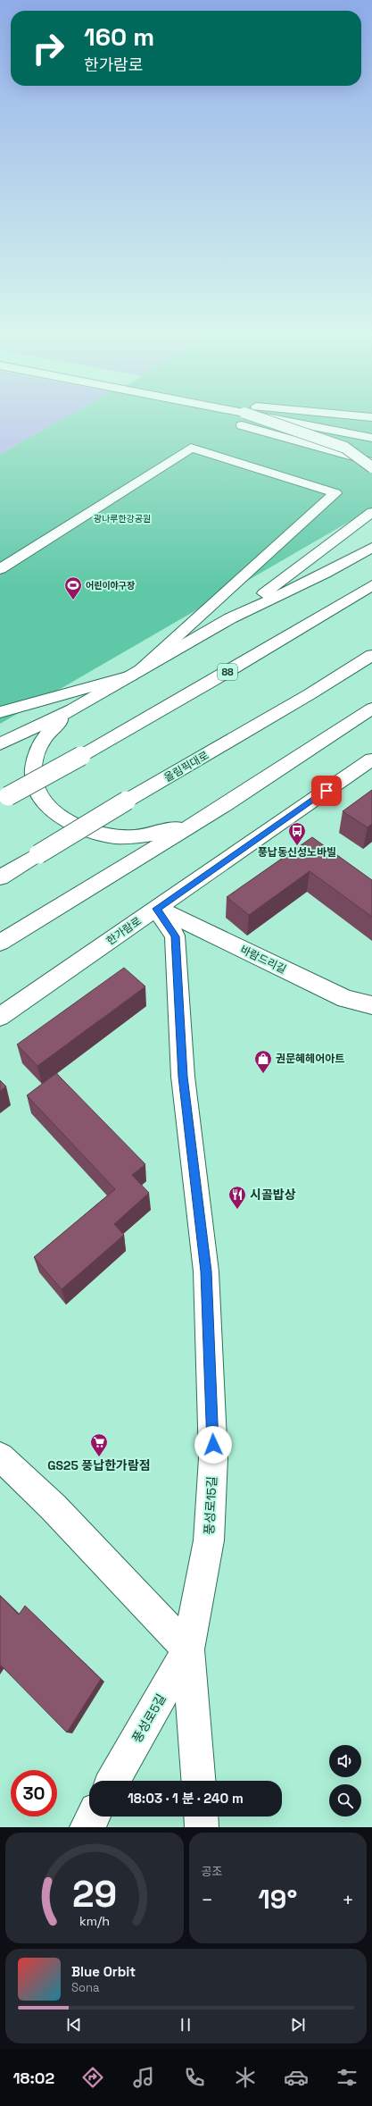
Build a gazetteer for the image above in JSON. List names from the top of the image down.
{
  "streets": {
    "main road": [
      "88",
      "올림픽대로",
      "한가람로",
      "바람드리길",
      "풍성로15길",
      "풍성로5길"
    ]
  },
  "crossings": [
    ["한가람로", "바람드리길"],
    ["한가람로", "풍성로15길"],
    ["바람드리길", "풍성로15길"],
    ["풍성로15길", "풍성로5길"]
  ],
  "parks": ["광나루한강공원"],
  "places": {
    "sports": ["어린이야구장"],
    "bus stop": ["풍납동신성노바빌"],
    "shop": ["권문혜헤어아트"],
    "restaurant": ["시골밥상"],
    "supermarket": ["GS25 풍납한가람점"]
  },
  "page": {
    "turn": ["160 m", "한가람로"],
    "limit": "30",
    "trip": "18:03 · 1 분 · 240 m",
    "tile": "공조",
    "heat": ["−", "19°", "+"],
    "song": ["Blue Orbit", "Sona"],
    "tabs": "18:02",
    "gauge": ["29", "km/h"]
  }
}
